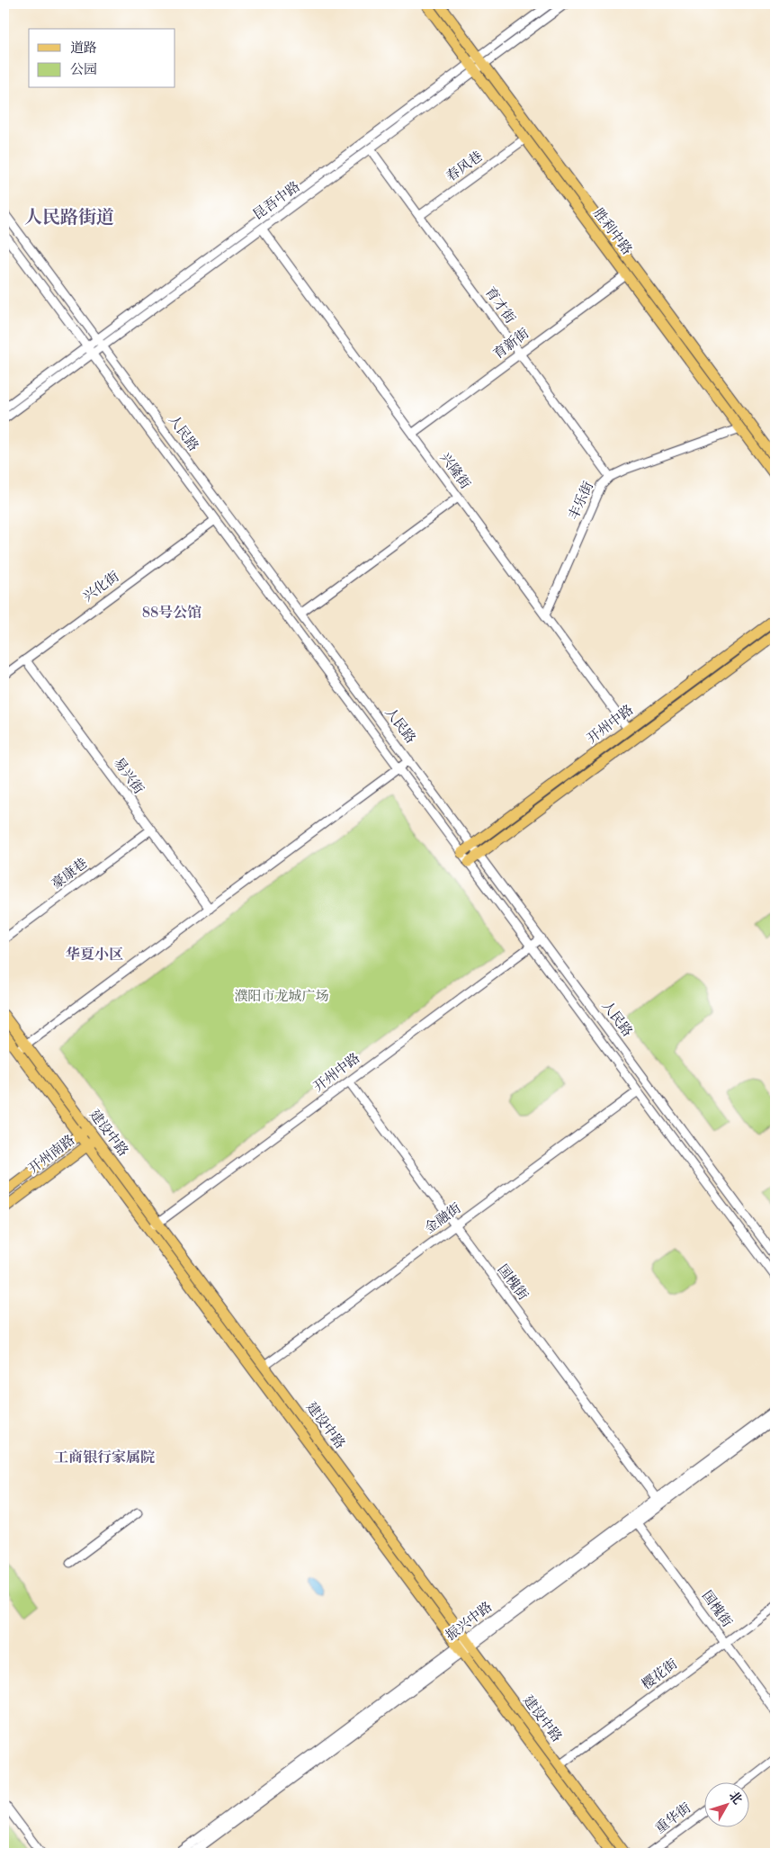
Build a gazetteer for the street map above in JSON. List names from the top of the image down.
{
  "streets": {
    "main road": [
      "胜利中路",
      "开州中路",
      "建设中路",
      "开州南路"
    ],
    "street": [
      "春风巷",
      "昆吾中路",
      "育才街",
      "育新街",
      "人民路",
      "兴隆街",
      "丰乐街",
      "兴化街",
      "易兴街",
      "豪康巷",
      "金融街",
      "国槐街",
      "振兴中路",
      "樱花街",
      "重华街"
    ]
  },
  "crossings": [
    ["春风巷", "胜利中路"],
    ["春风巷", "育才街"],
    ["昆吾中路", "胜利中路"],
    ["昆吾中路", "育才街"],
    ["昆吾中路", "人民路"],
    ["昆吾中路", "兴隆街"],
    ["胜利中路", "育新街"],
    ["胜利中路", "丰乐街"],
    ["育才街", "育新街"],
    ["育才街", "丰乐街"],
    ["育新街", "兴隆街"],
    ["人民路", "兴化街"],
    ["人民路", "开州中路"],
    ["人民路", "金融街"],
    ["兴隆街", "丰乐街"],
    ["兴隆街", "开州中路"],
    ["兴化街", "易兴街"],
    ["开州中路", "建设中路"],
    ["开州中路", "国槐街"],
    ["易兴街", "豪康巷"],
    ["建设中路", "开州南路"],
    ["建设中路", "金融街"],
    ["建设中路", "振兴中路"],
    ["建设中路", "樱花街"],
    ["金融街", "国槐街"],
    ["国槐街", "振兴中路"],
    ["国槐街", "樱花街"]
  ],
  "districts": [
    "人民路街道",
    "88号公馆",
    "华夏小区",
    "工商银行家属院"
  ],
  "parks": ["濮阳市龙城广场"],
  "legend": ["道路", "公园"],
  "north": "top right"
}
